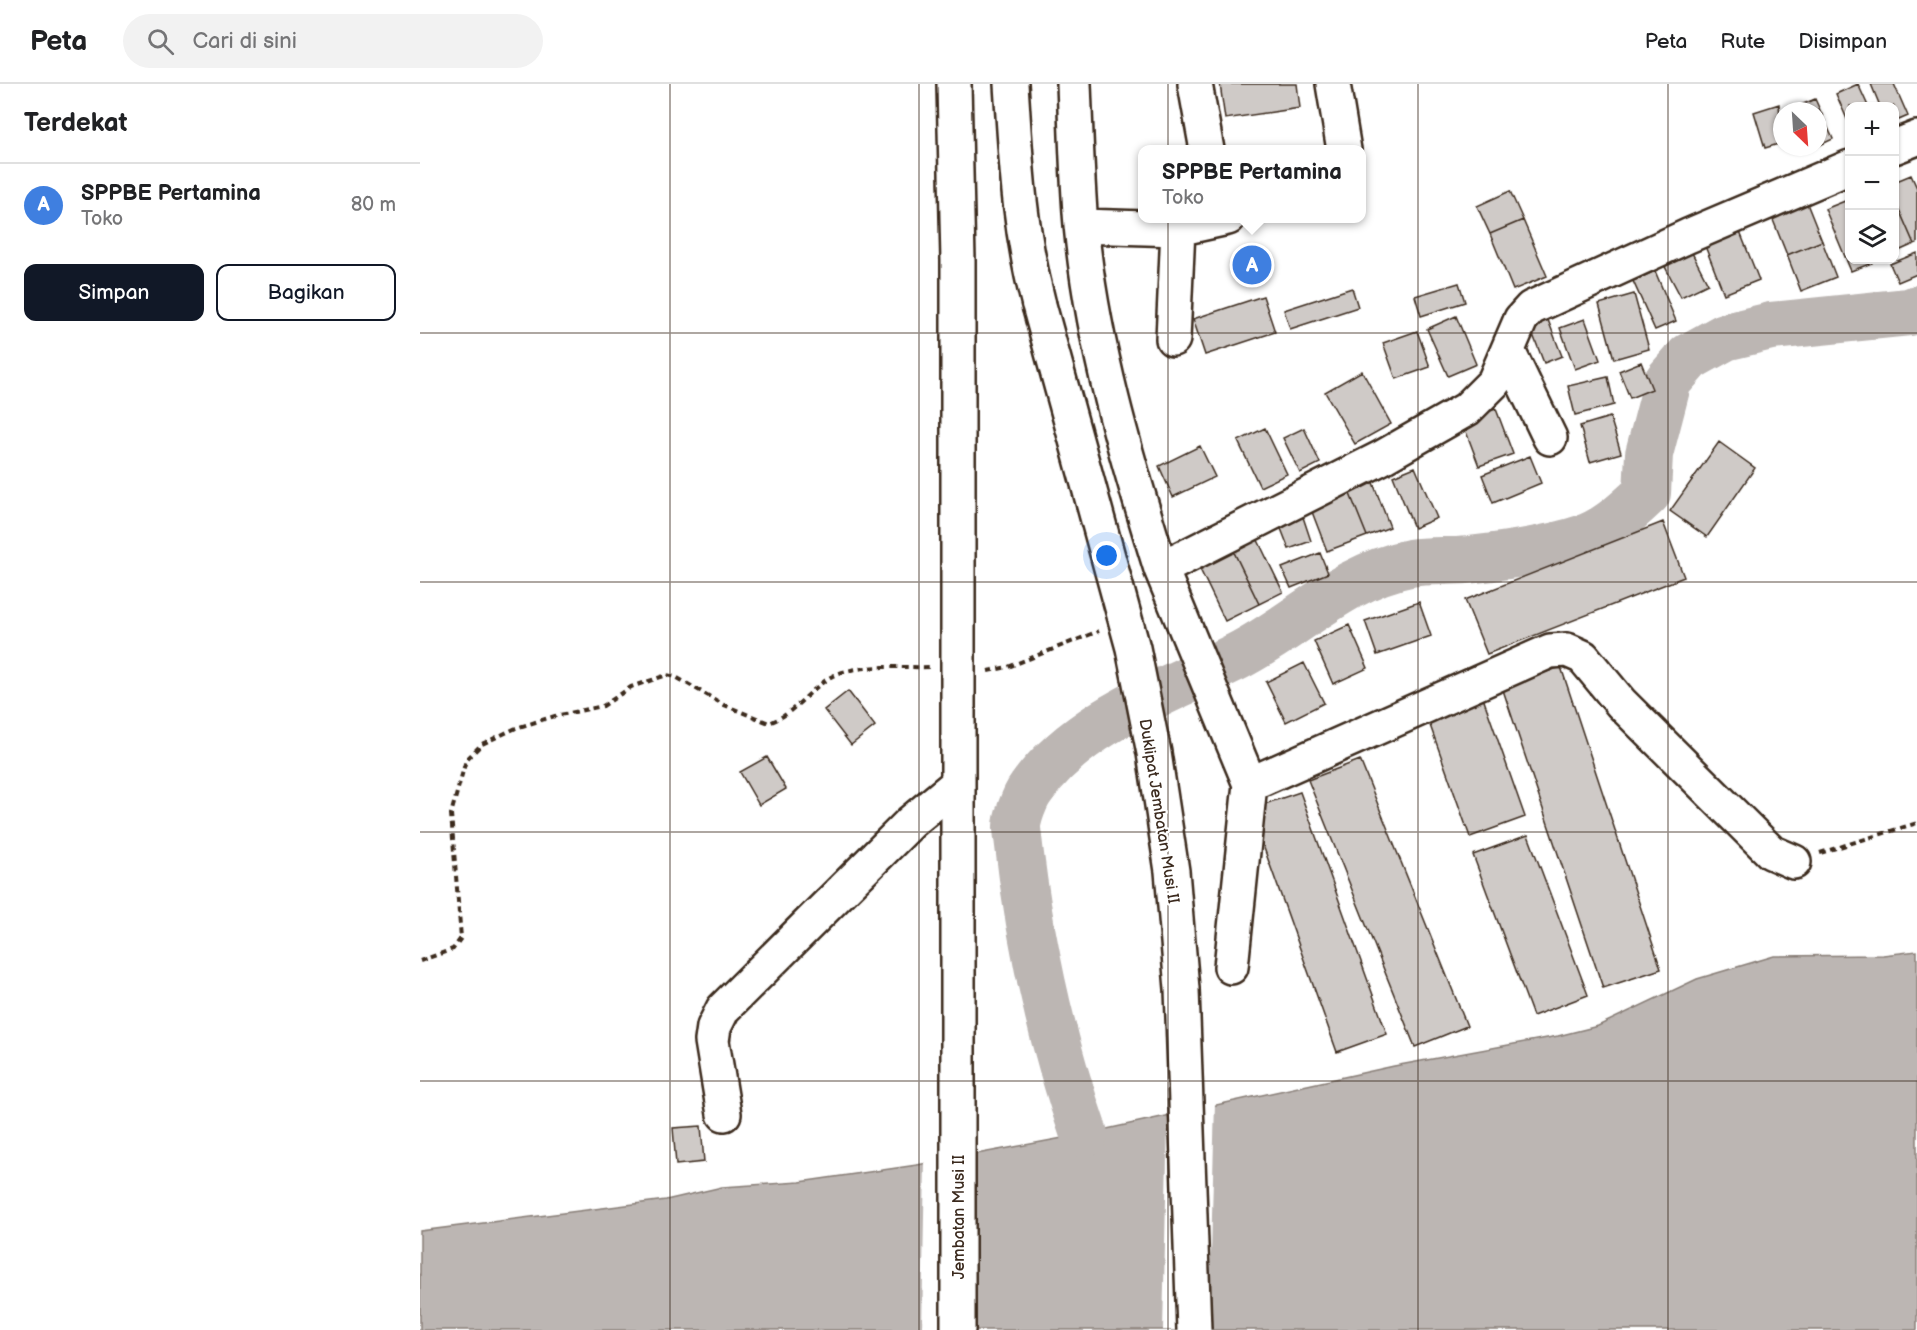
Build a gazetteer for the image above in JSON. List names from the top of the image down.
{
  "streets": {
    "main road": ["Duklipat Jembatan Musi II", "Jembatan Musi II"]
  },
  "north": "bottom right",
  "page": {
    "header": "Peta",
    "search": "Cari di sini",
    "nav": ["Peta", "Rute", "Disimpan"],
    "heading": "Terdekat",
    "map_buttons": ["+", "−"],
    "popup": ["SPPBE Pertamina", "Toko"],
    "list": [
      {
        "mark": "A",
        "name": "SPPBE Pertamina",
        "note": "Toko",
        "value": "80 m"
      }
    ],
    "pins": "A",
    "buttons": ["Simpan", "Bagikan"]
  }
}
